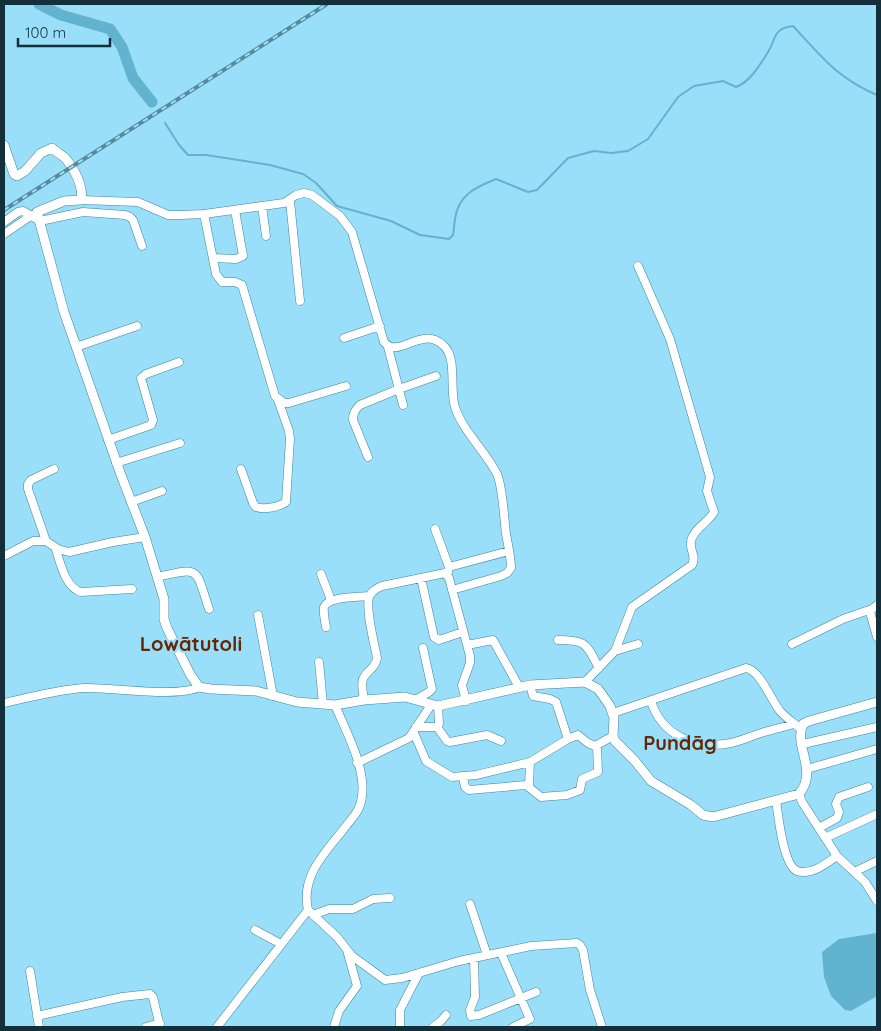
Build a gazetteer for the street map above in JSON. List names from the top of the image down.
{
  "districts": ["Lowātutoli", "Pundāg"],
  "scale_bar": "100 m"
}
